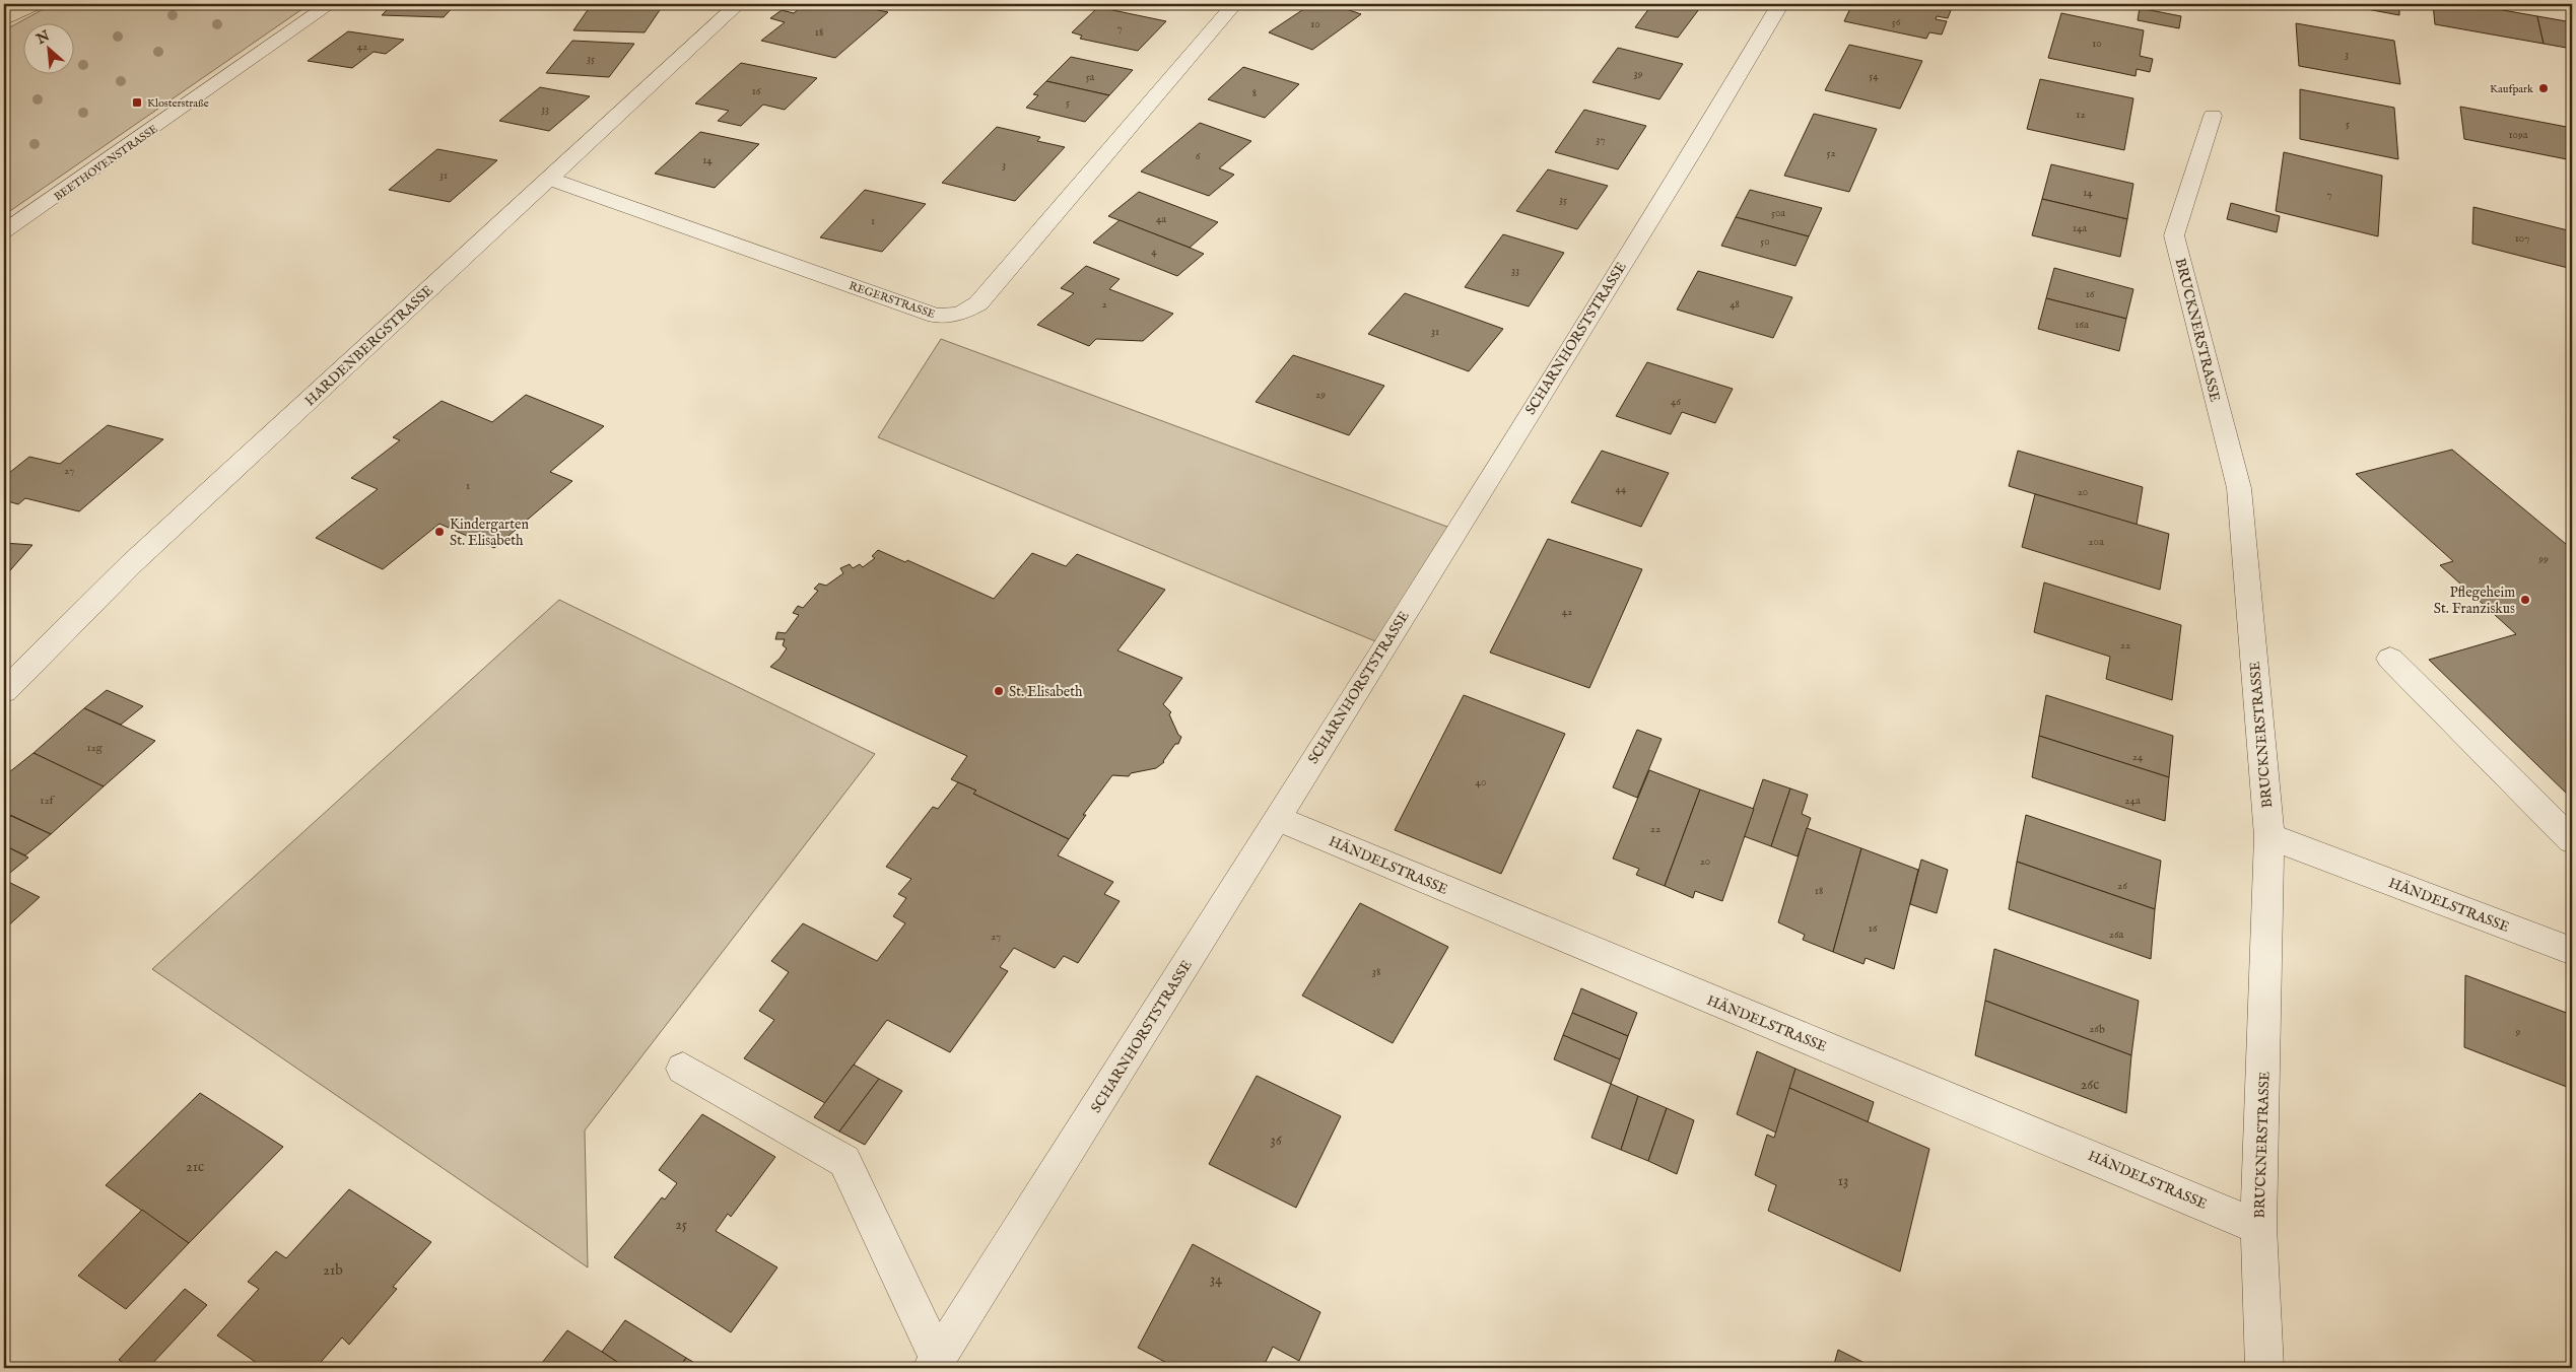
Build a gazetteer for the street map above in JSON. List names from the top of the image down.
{
  "streets": {
    "street": [
      "BEETHOVENSTRASSE",
      "REGERSTRASSE",
      "BRUCKNERSTRASSE",
      "SCHARNHORSTSTRASSE",
      "HARDENBERGSTRASSE",
      "HÄNDELSTRASSE"
    ]
  },
  "crossings": [
    ["REGERSTRASSE", "HARDENBERGSTRASSE"],
    ["BRUCKNERSTRASSE", "HÄNDELSTRASSE"],
    ["SCHARNHORSTSTRASSE", "HÄNDELSTRASSE"]
  ],
  "places": {
    "other": [
      "Kaufpark",
      "Kindergarten St. Elisabeth",
      "Pflegeheim St. Franziskus",
      "St. Elisabeth"
    ],
    "transit": ["Klosterstraße"]
  },
  "house_numbers": [
    "56",
    "10",
    "7",
    "18",
    "10",
    "42",
    "3",
    "35",
    "39",
    "54",
    "5a",
    "16",
    "8",
    "5",
    "33",
    "12",
    "5",
    "109a",
    "37",
    "52",
    "6",
    "14",
    "3",
    "31",
    "14",
    "7",
    "35",
    "50a",
    "4a",
    "1",
    "14a",
    "107",
    "50",
    "4",
    "33",
    "16",
    "2",
    "48",
    "16a",
    "31",
    "29",
    "46",
    "27",
    "1",
    "44",
    "20",
    "20a",
    "99",
    "42",
    "22",
    "12g",
    "24",
    "40",
    "12f",
    "24a",
    "22",
    "20",
    "26",
    "18",
    "16",
    "26a",
    "27",
    "38",
    "26b",
    "9",
    "26c",
    "36",
    "21c",
    "13",
    "25",
    "21b",
    "34"
  ],
  "north": "top left"
}
